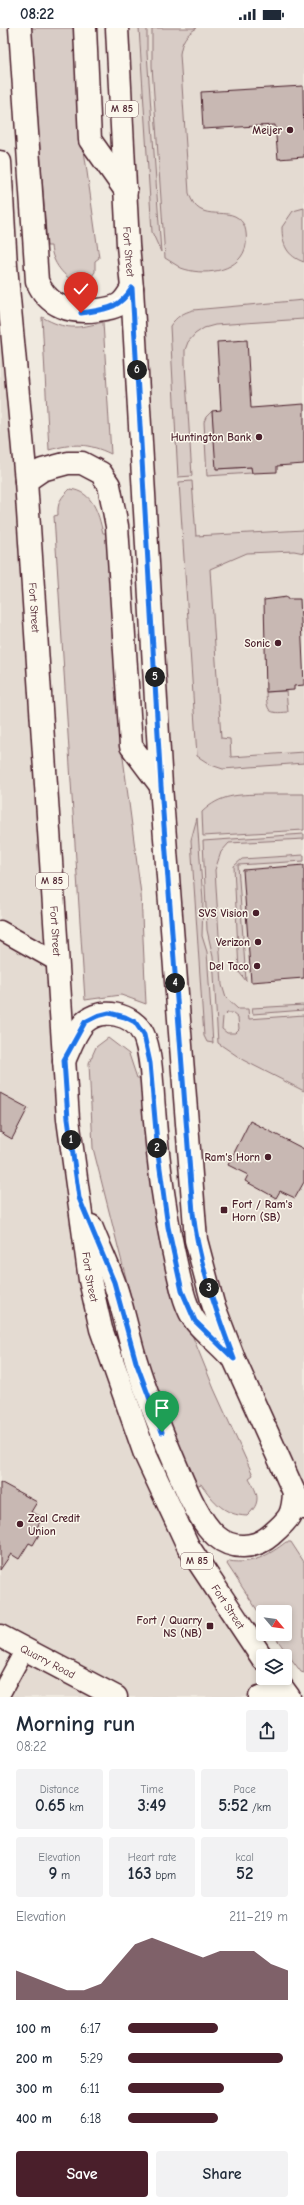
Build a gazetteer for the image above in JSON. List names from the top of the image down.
{
  "streets": {
    "main road": ["M 85", "Fort Street", "Quarry Road"]
  },
  "places": {
    "other": [
      "Meijer",
      "Huntington Bank",
      "Sonic",
      "SVS Vision",
      "Verizon",
      "Del Taco",
      "Ram's Horn",
      "Zeal Credit Union"
    ],
    "transit": ["Fort / Ram's Horn (SB)", "Fort / Quarry NS (NB)"]
  },
  "north": "bottom right",
  "page": {
    "status": "08:22",
    "pins": [
      "6",
      "5",
      "4",
      "1",
      "2",
      "3"
    ],
    "heading": ["Morning run", "08:22"],
    "stats": [
      ["Distance", "0.65 km"],
      ["Time", "3:49"],
      ["Pace", "5:52 /km"],
      ["Elevation", "9 m"],
      ["Heart rate", "163 bpm"],
      ["kcal", "52"]
    ],
    "chart": ["Elevation", "211–219 m"],
    "list": [
      {
        "name": "100 m",
        "note": "6:17"
      },
      {
        "name": "200 m",
        "note": "5:29"
      },
      {
        "name": "300 m",
        "note": "6:11"
      },
      {
        "name": "400 m",
        "note": "6:18"
      }
    ],
    "buttons": ["Save", "Share"]
  }
}
